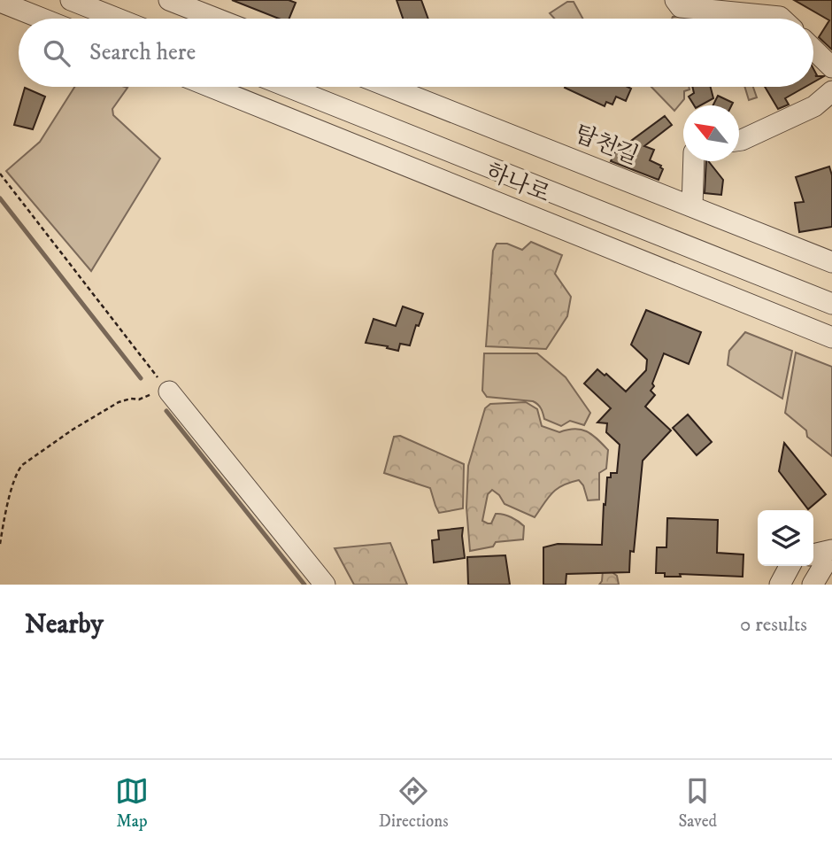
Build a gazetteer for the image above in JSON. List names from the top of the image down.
{
  "streets": {
    "street": ["탑천길", "하나로"]
  },
  "north": "top left",
  "page": {
    "search": "Search here",
    "heading": ["Nearby", "0 results"],
    "nav": ["Map", "Directions", "Saved"]
  }
}
